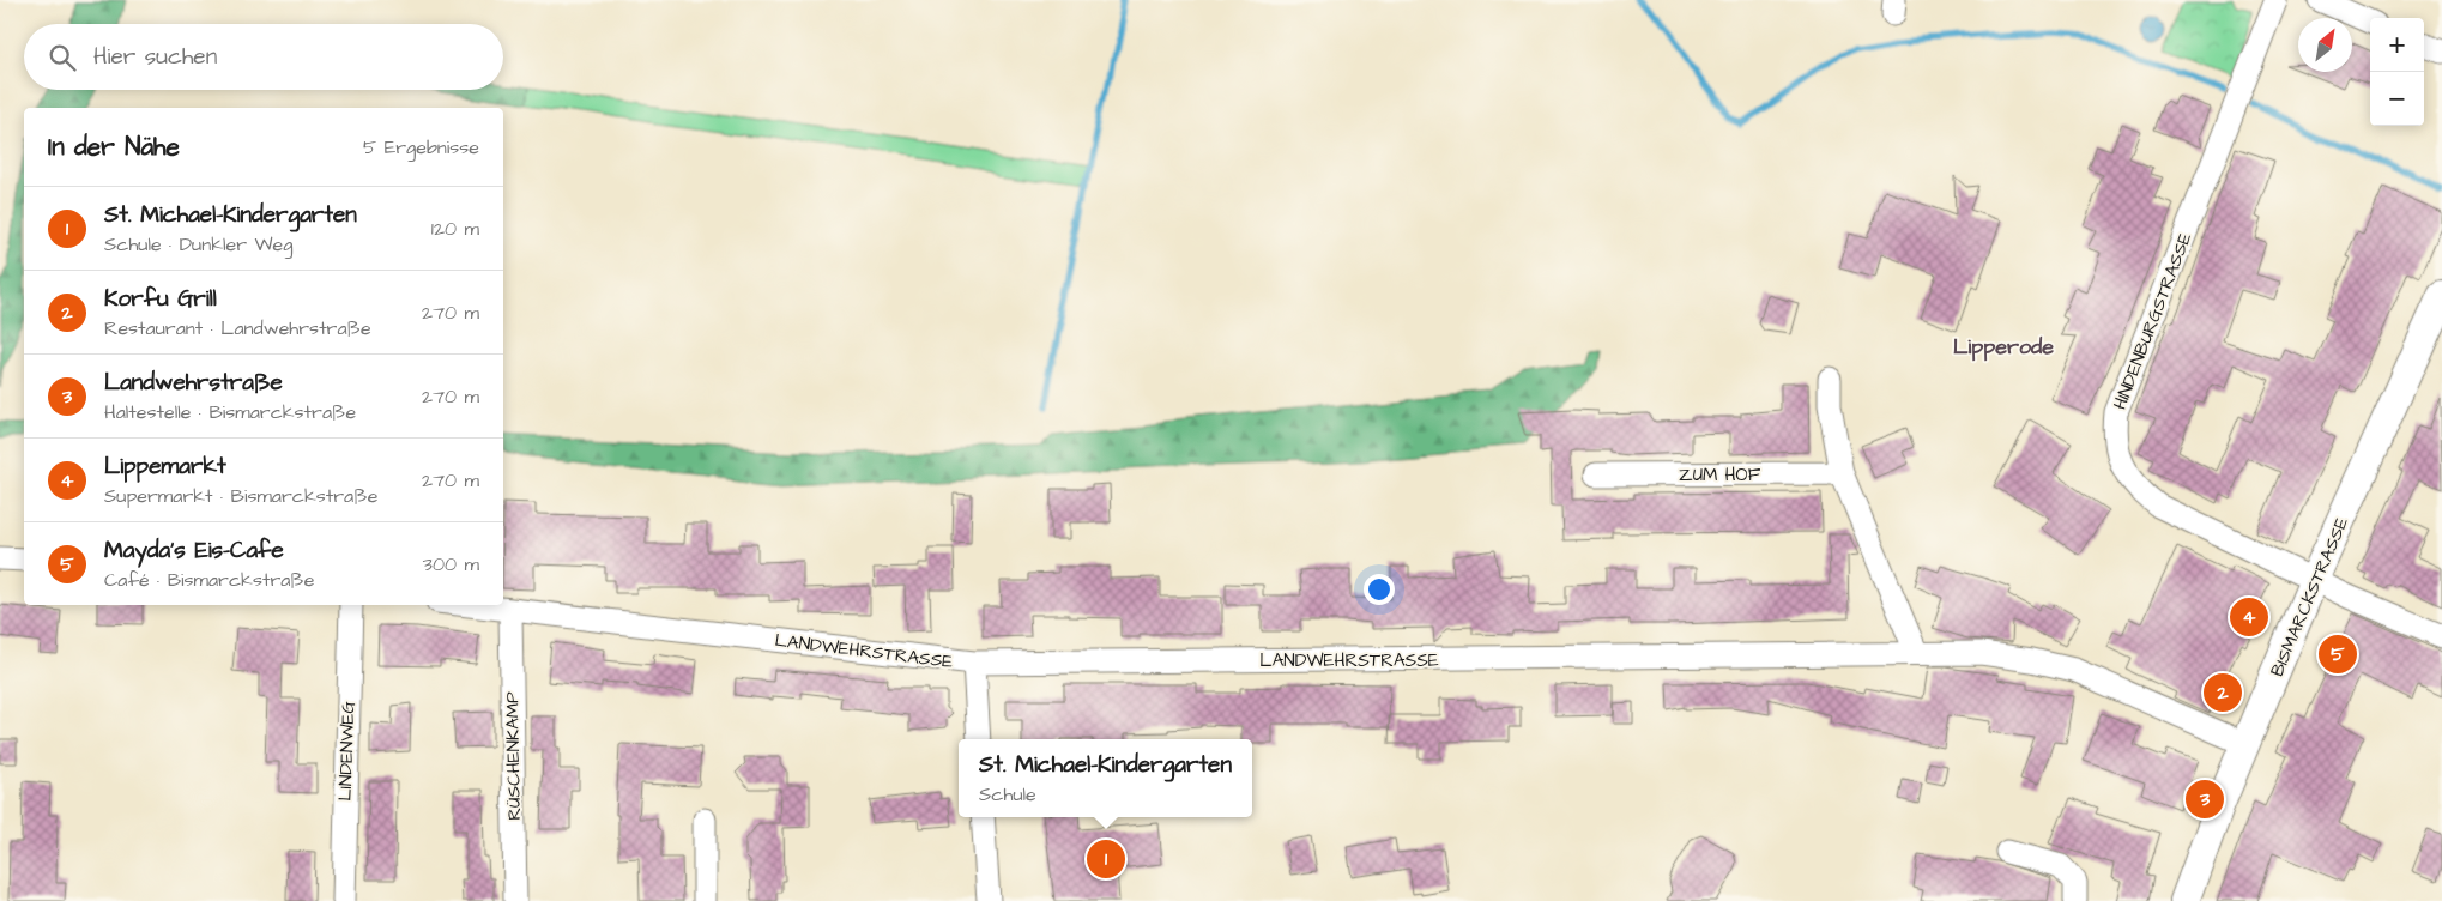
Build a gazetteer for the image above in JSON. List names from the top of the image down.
{
  "streets": {
    "main road": ["BISMARCKSTRASSE"],
    "street": [
      "HINDENBURGSTRASSE",
      "ZUM HOF",
      "LANDWEHRSTRASSE",
      "LINDENWEG",
      "RÜSCHENKAMP"
    ]
  },
  "crossings": [
    ["HINDENBURGSTRASSE", "BISMARCKSTRASSE"],
    ["BISMARCKSTRASSE", "LANDWEHRSTRASSE"],
    ["LANDWEHRSTRASSE", "RÜSCHENKAMP"]
  ],
  "districts": ["Lipperode"],
  "north": "top right",
  "page": {
    "map_buttons": ["+", "−"],
    "search": "Hier suchen",
    "heading": ["In der Nähe", "5 Ergebnisse"],
    "list": [
      {
        "mark": "1",
        "name": "St. Michael-Kindergarten",
        "note": "Schule · Dunkler Weg",
        "value": "120 m"
      },
      {
        "mark": "2",
        "name": "Korfu Grill",
        "note": "Restaurant · Landwehrstraße",
        "value": "270 m"
      },
      {
        "mark": "3",
        "name": "Landwehrstraße",
        "note": "Haltestelle · Bismarckstraße",
        "value": "270 m"
      },
      {
        "mark": "4",
        "name": "Lippemarkt",
        "note": "Supermarkt · Bismarckstraße",
        "value": "270 m"
      },
      {
        "mark": "5",
        "name": "Mayda‘s Eis-Cafe",
        "note": "Café · Bismarckstraße",
        "value": "300 m"
      }
    ],
    "pins": [
      "4",
      "5",
      "2",
      "3",
      "1"
    ],
    "popup": ["St. Michael-Kindergarten", "Schule"]
  }
}
